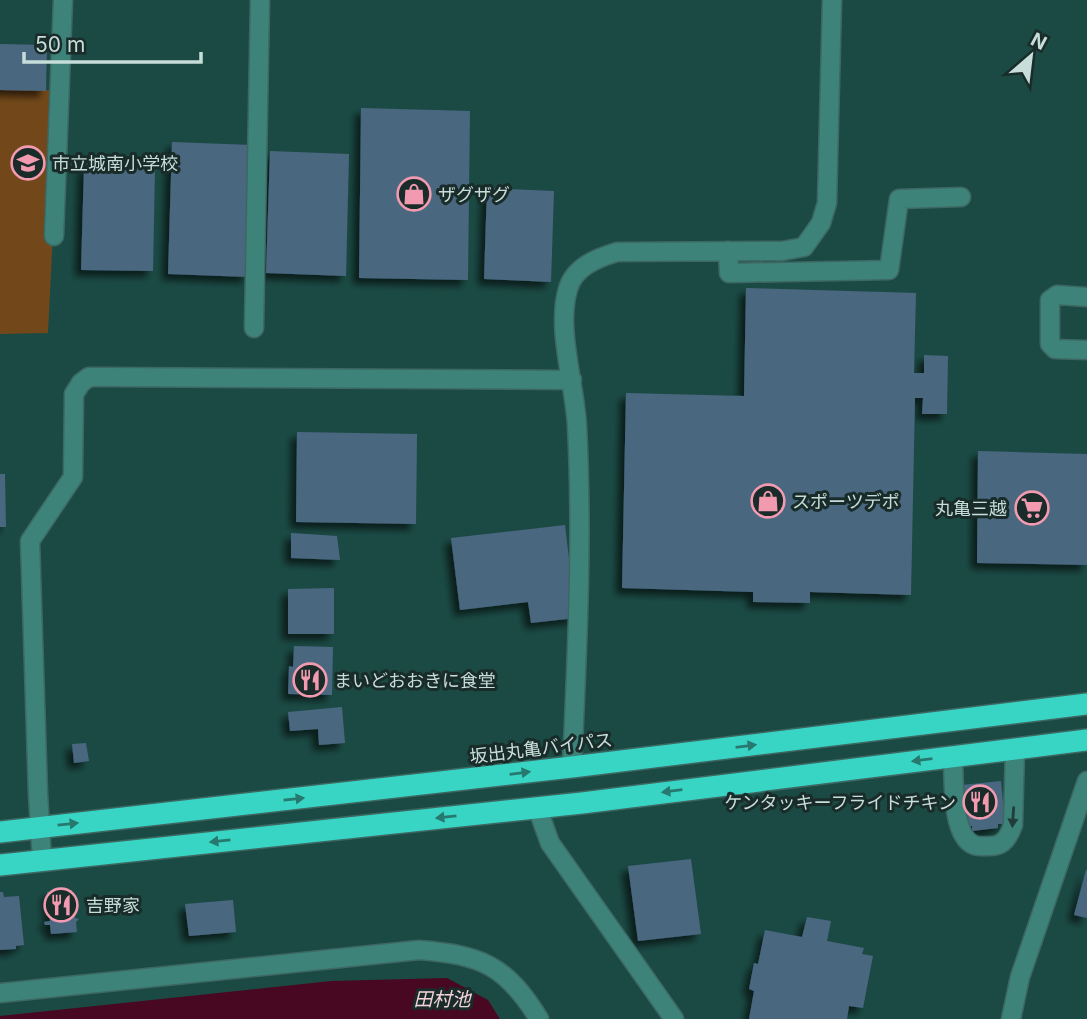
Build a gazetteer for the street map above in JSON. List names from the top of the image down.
{
  "streets": {
    "highway": ["坂出丸亀バイパス"]
  },
  "water": ["田村池"],
  "places": {
    "school or university": ["市立城南小学校"],
    "shop": ["ザグザグ", "スポーツデポ"],
    "supermarket": ["丸亀三越"],
    "restaurant": ["まいどおおきに食堂", "ケンタッキーフライドチキン", "吉野家"]
  },
  "scale_bar": "50 m",
  "north": "top right"
}
